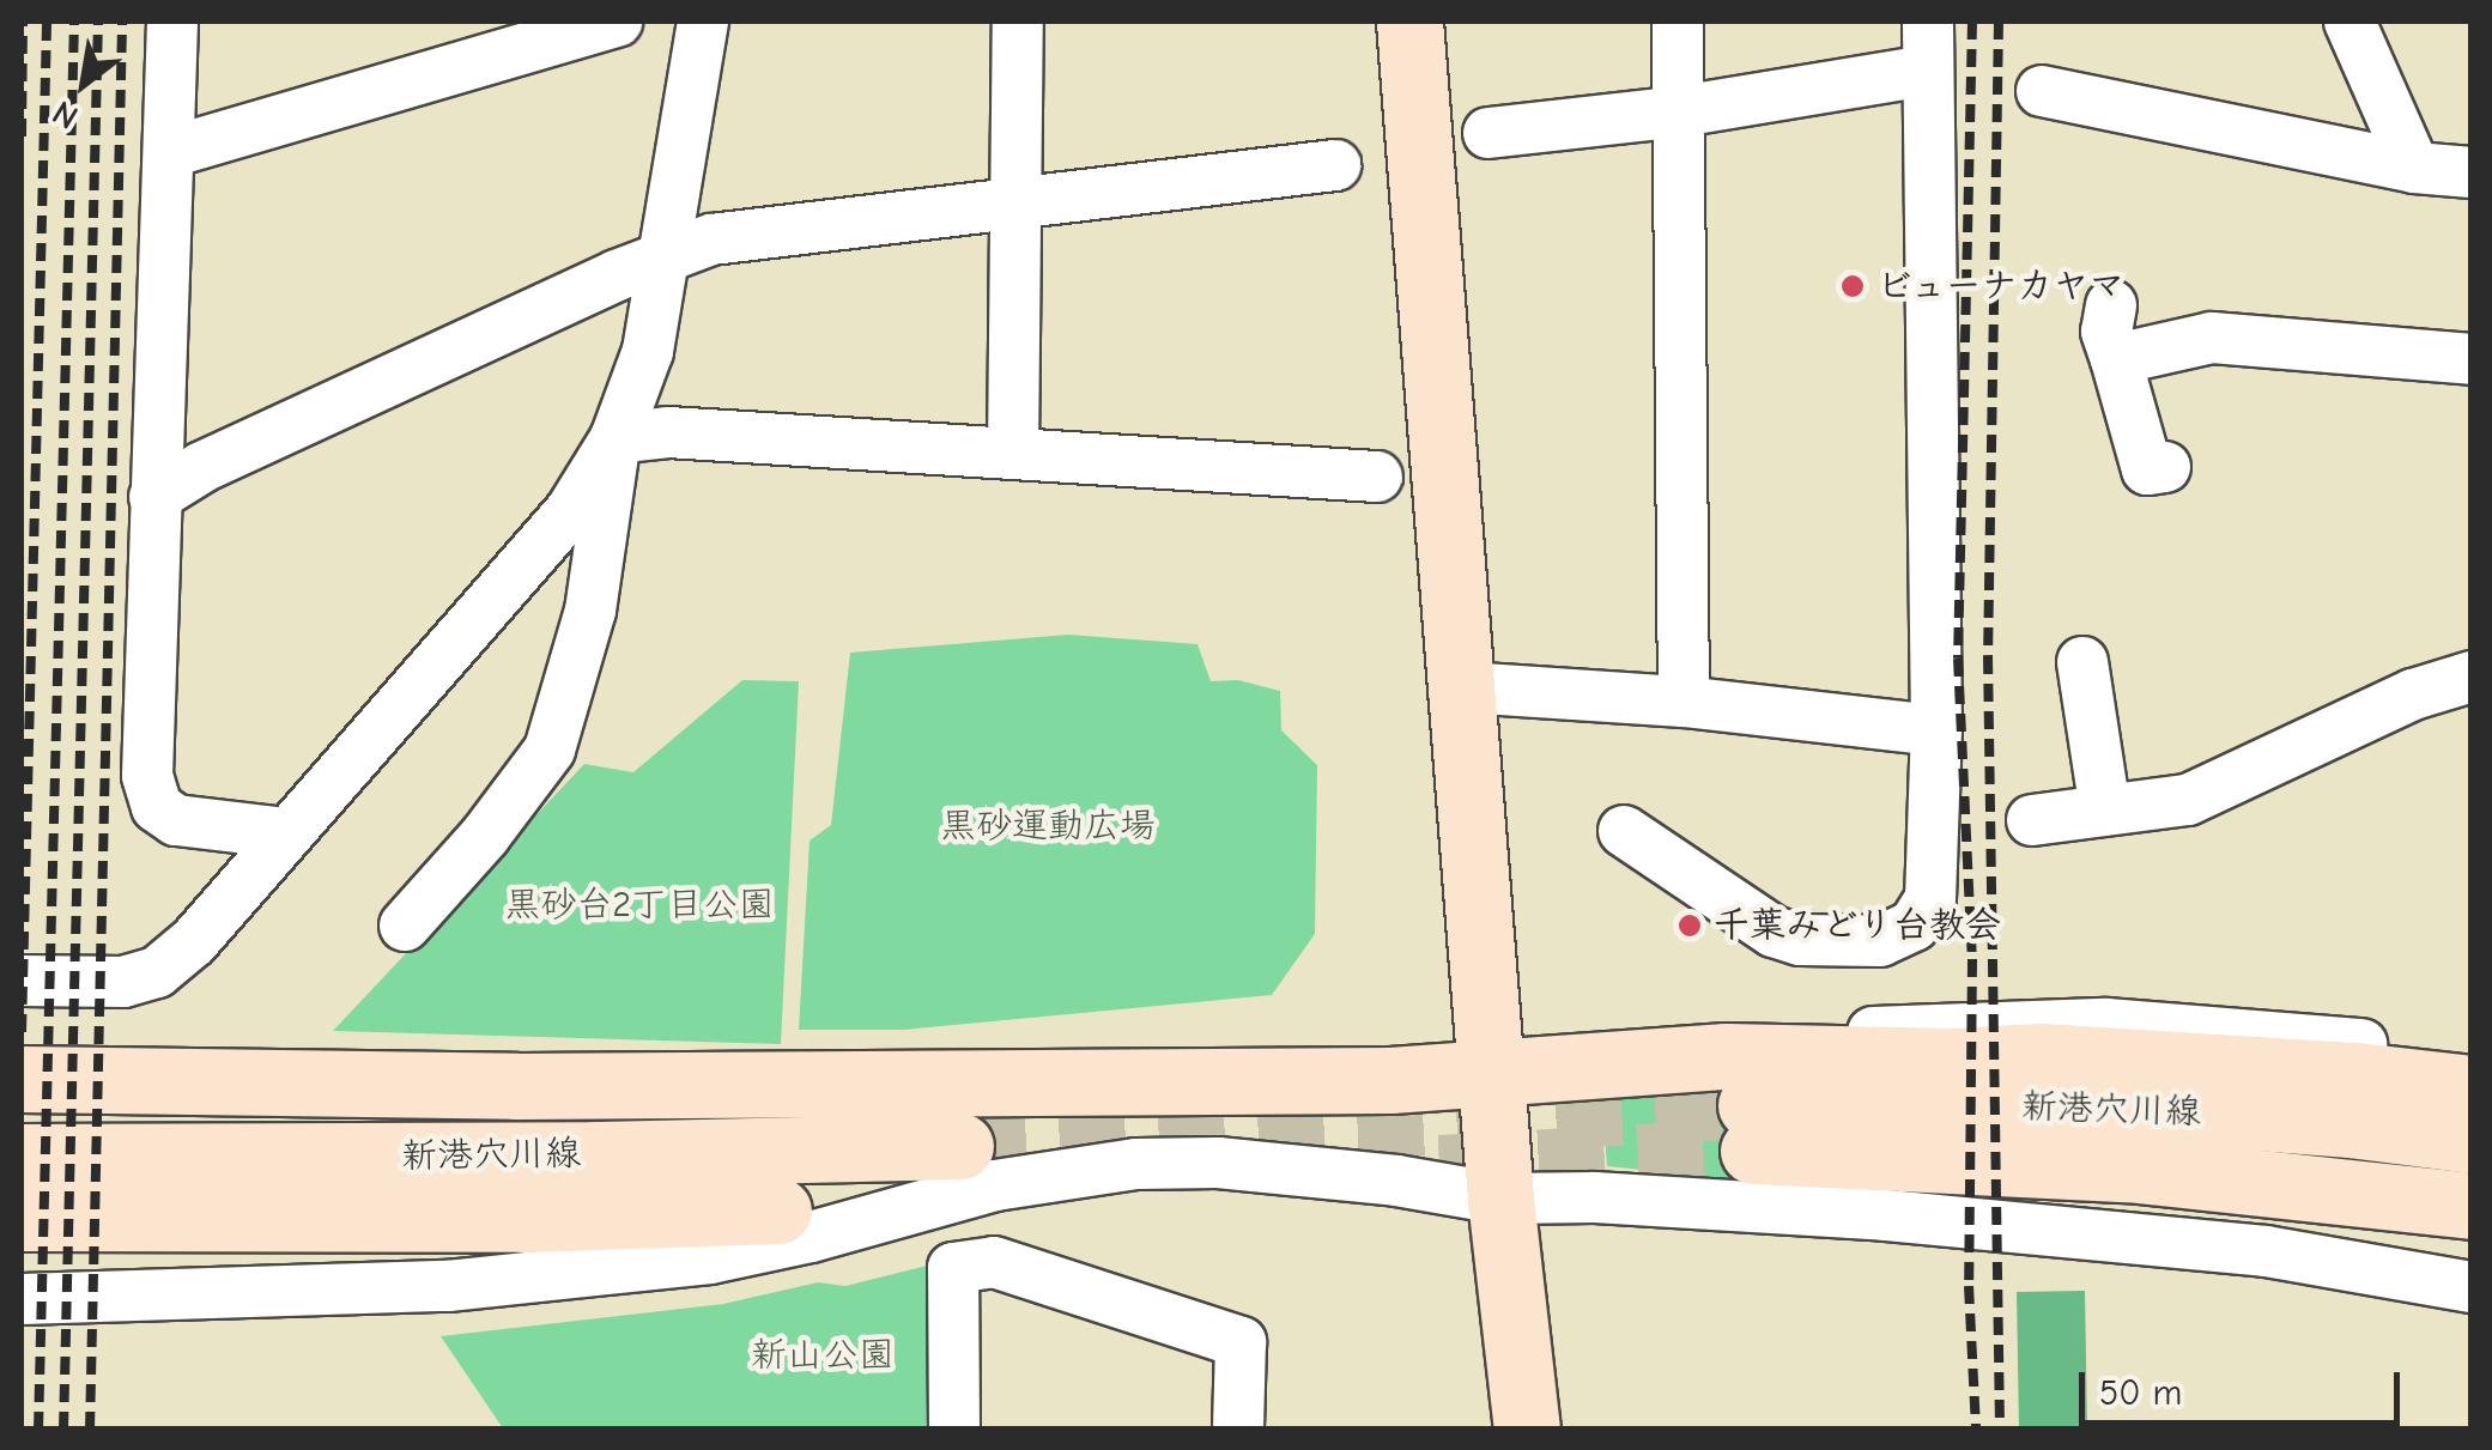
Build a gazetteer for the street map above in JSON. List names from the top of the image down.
{
  "streets": {
    "street": ["新港穴川線"]
  },
  "parks": ["黒砂運動広場", "黒砂台2丁目公園", "新山公園"],
  "places": ["ビューナカヤマ", "千葉みどり台教会"],
  "scale_bar": "50 m",
  "north": "bottom left"
}
